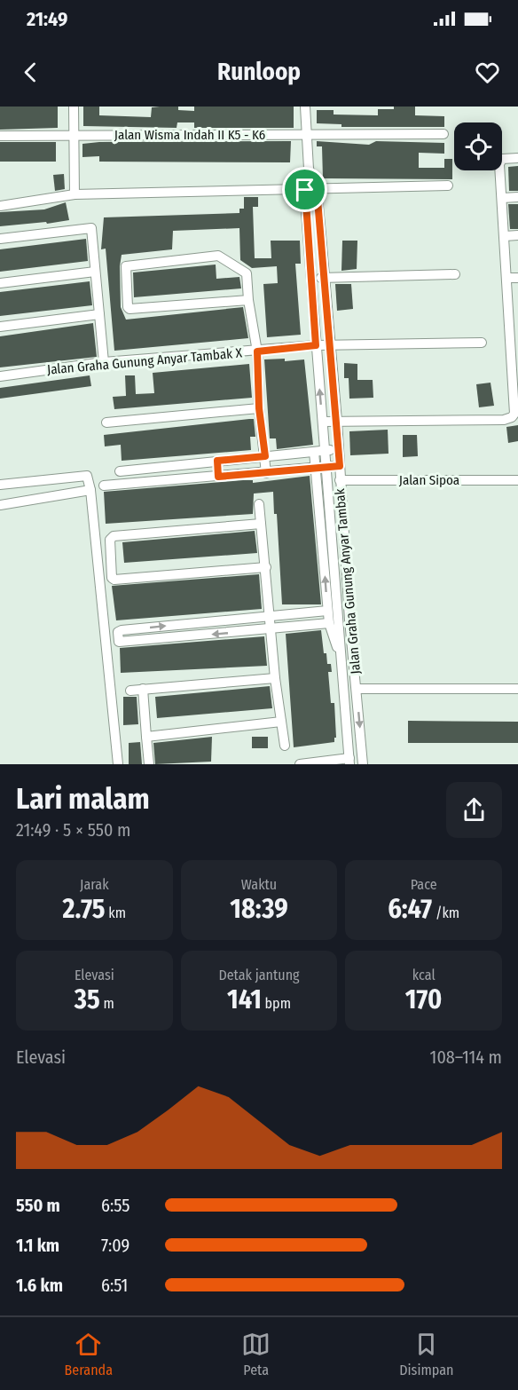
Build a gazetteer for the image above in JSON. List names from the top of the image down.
{
  "streets": {
    "street": [
      "Jalan Wisma Indah II K5 - K6",
      "Jalan Graha Gunung Anyar Tambak X",
      "Jalan Sipoa",
      "Jalan Graha Gunung Anyar Tambak"
    ]
  },
  "crossings": [
    ["Jalan Graha Gunung Anyar Tambak X", "Jalan Graha Gunung Anyar Tambak"],
    ["Jalan Sipoa", "Jalan Graha Gunung Anyar Tambak"]
  ],
  "page": {
    "status": "21:49",
    "header": "Runloop",
    "heading": ["Lari malam", "21:49 · 5 × 550 m"],
    "stats": [
      ["Jarak", "2.75 km"],
      ["Waktu", "18:39"],
      ["Pace", "6:47 /km"],
      ["Elevasi", "35 m"],
      ["Detak jantung", "141 bpm"],
      ["kcal", "170"]
    ],
    "chart": ["Elevasi", "108–114 m"],
    "list": [
      {
        "name": "550 m",
        "note": "6:55"
      },
      {
        "name": "1.1 km",
        "note": "7:09"
      },
      {
        "name": "1.6 km",
        "note": "6:51"
      }
    ],
    "tabs": ["Beranda", "Peta", "Disimpan"]
  }
}
